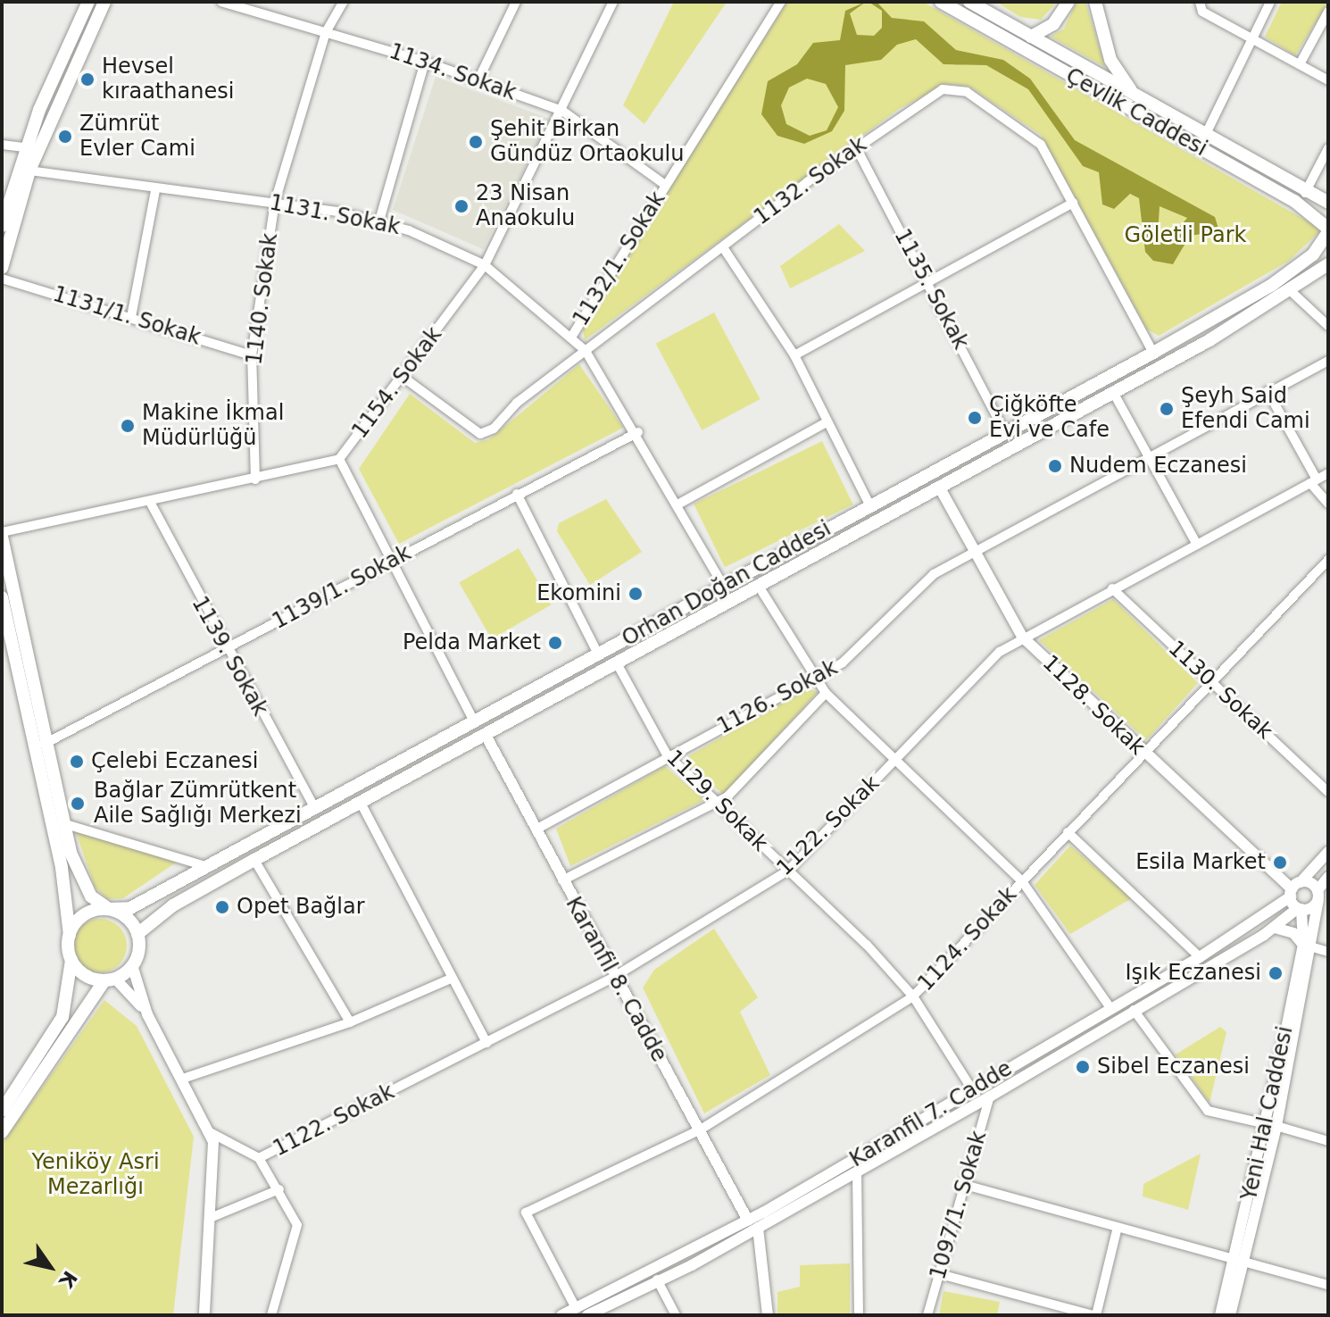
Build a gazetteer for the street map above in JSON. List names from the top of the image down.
{
  "streets": {
    "main road": ["Çevlik Caddesi", "Orhan Doğan Caddesi"],
    "street": [
      "1134. Sokak",
      "1132. Sokak",
      "1131. Sokak",
      "1132/1. Sokak",
      "1135. Sokak",
      "1140. Sokak",
      "1131/1. Sokak",
      "1154. Sokak",
      "1139/1. Sokak",
      "1139. Sokak",
      "1130. Sokak",
      "1126. Sokak",
      "1128. Sokak",
      "1129. Sokak",
      "1122. Sokak",
      "1124. Sokak",
      "Karanfil 8. Cadde",
      "Yeni Hal Caddesi",
      "Karanfil 7. Cadde",
      "1097/1. Sokak"
    ]
  },
  "crossings": [
    ["1134. Sokak", "1132/1. Sokak"],
    ["1134. Sokak", "1140. Sokak"],
    ["1134. Sokak", "1154. Sokak"],
    ["Çevlik Caddesi", "Orhan Doğan Caddesi"],
    ["1132. Sokak", "1131. Sokak"],
    ["1132. Sokak", "1135. Sokak"],
    ["1132. Sokak", "1154. Sokak"],
    ["1132. Sokak", "Orhan Doğan Caddesi"],
    ["1131. Sokak", "1132/1. Sokak"],
    ["1131. Sokak", "1140. Sokak"],
    ["1131. Sokak", "1154. Sokak"],
    ["1131. Sokak", "Orhan Doğan Caddesi"],
    ["1131. Sokak", "1139/1. Sokak"],
    ["1135. Sokak", "Orhan Doğan Caddesi"],
    ["1140. Sokak", "1131/1. Sokak"],
    ["1140. Sokak", "1154. Sokak"],
    ["1154. Sokak", "1139. Sokak"],
    ["Orhan Doğan Caddesi", "1139. Sokak"],
    ["1139/1. Sokak", "1139. Sokak"],
    ["1130. Sokak", "1122. Sokak"],
    ["1130. Sokak", "1124. Sokak"],
    ["1126. Sokak", "1128. Sokak"],
    ["1126. Sokak", "1129. Sokak"],
    ["1126. Sokak", "Karanfil 8. Cadde"],
    ["1128. Sokak", "1122. Sokak"],
    ["1128. Sokak", "1124. Sokak"],
    ["1128. Sokak", "Karanfil 7. Cadde"],
    ["1129. Sokak", "1122. Sokak"],
    ["1129. Sokak", "1124. Sokak"],
    ["1129. Sokak", "Karanfil 7. Cadde"],
    ["1122. Sokak", "Karanfil 8. Cadde"],
    ["1124. Sokak", "Karanfil 8. Cadde"],
    ["1124. Sokak", "Karanfil 7. Cadde"],
    ["Karanfil 8. Cadde", "Karanfil 7. Cadde"],
    ["Yeni Hal Caddesi", "Karanfil 7. Cadde"],
    ["Karanfil 7. Cadde", "1097/1. Sokak"]
  ],
  "parks": ["Göletli Park", "Yeniköy Asri Mezarlığı"],
  "places": [
    "Hevsel kıraathanesi",
    "Zümrüt Evler Cami",
    "Şehit Birkan Gündüz Ortaokulu",
    "23 Nisan Anaokulu",
    "Şeyh Said Efendi Cami",
    "Çiğköfte Evi ve Cafe",
    "Makine İkmal Müdürlüğü",
    "Nudem Eczanesi",
    "Ekomini",
    "Pelda Market",
    "Çelebi Eczanesi",
    "Bağlar Zümrütkent Aile Sağlığı Merkezi",
    "Esila Market",
    "Opet Bağlar",
    "Işık Eczanesi",
    "Sibel Eczanesi"
  ],
  "north": "bottom right"
}
